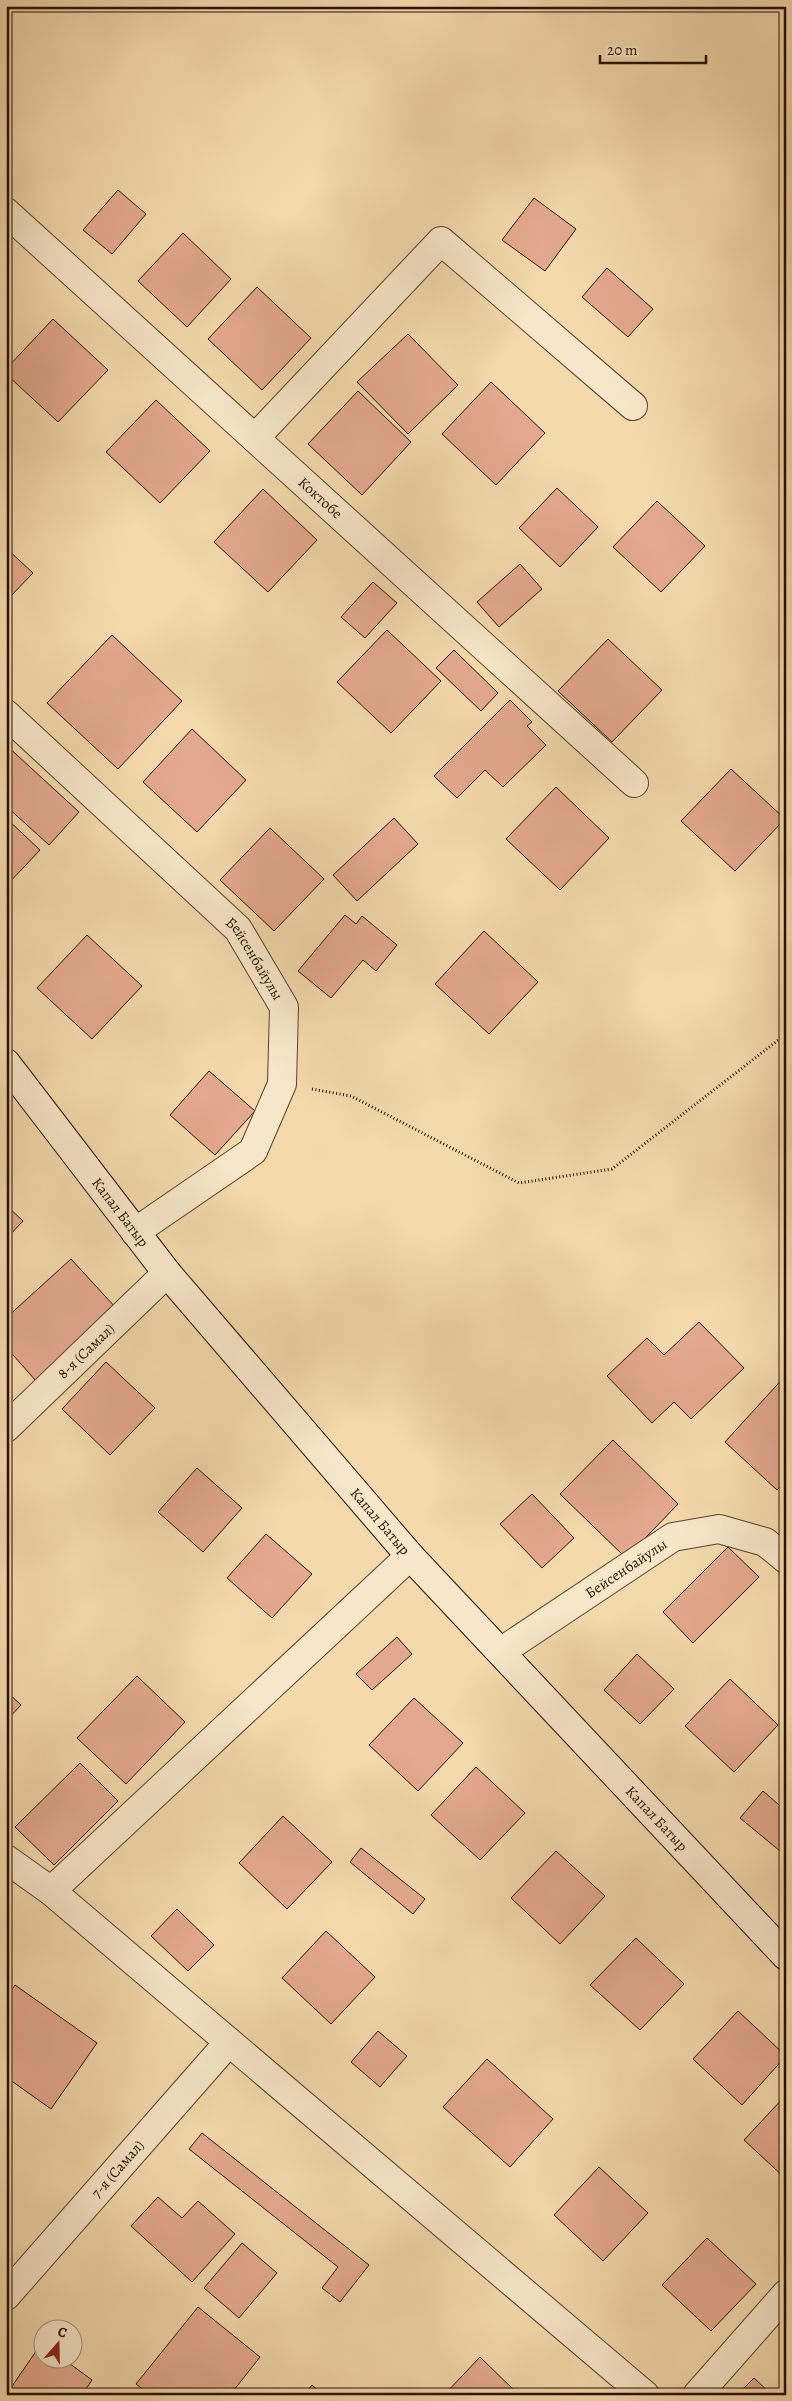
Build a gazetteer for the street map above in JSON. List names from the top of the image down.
{
  "streets": {
    "street": [
      "Коктобе",
      "Бейсенбайулы",
      "Капал Батыр",
      "8-я (Самал)",
      "7-я (Самал)"
    ]
  },
  "crossings": [
    ["Бейсенбайулы", "Капал Батыр"],
    ["Капал Батыр", "8-я (Самал)"]
  ],
  "scale_bar": "20 m",
  "north": "top"
}
